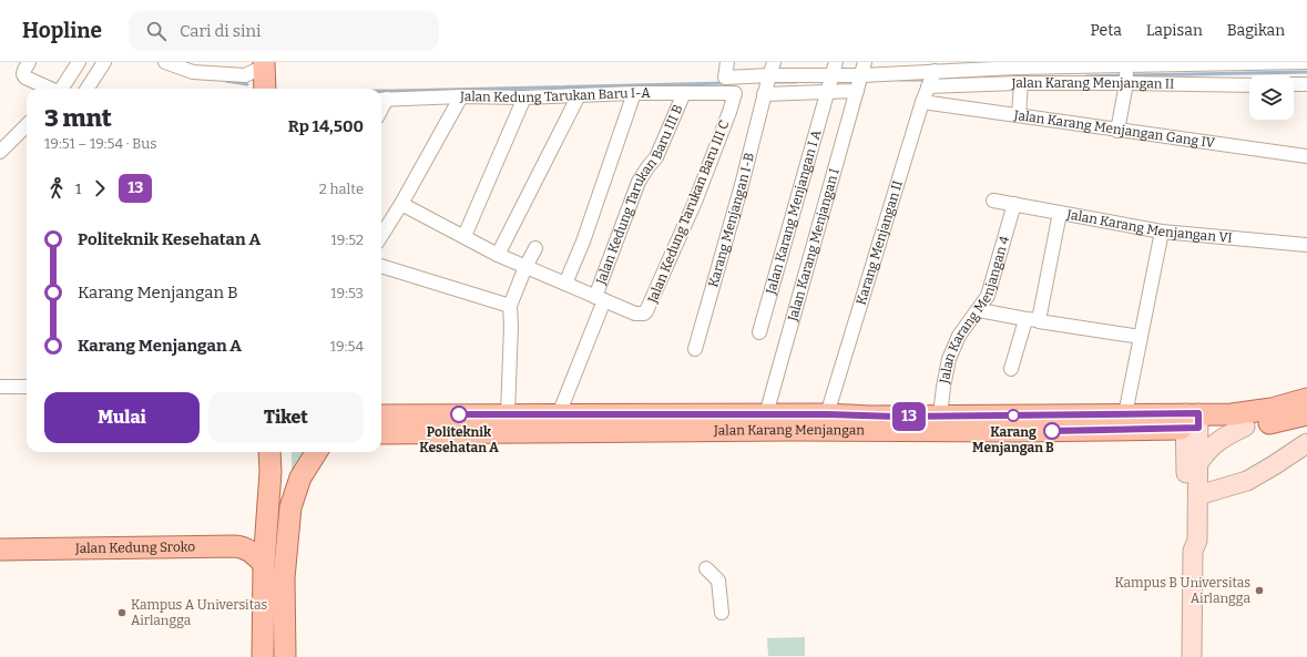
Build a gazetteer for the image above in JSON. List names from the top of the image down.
{
  "streets": {
    "main road": ["Jalan Karang Menjangan", "Jalan Kedung Sroko"],
    "street": [
      "Jalan Karang Menjangan II",
      "Jalan Kedung Tarukan Baru I-A",
      "Jalan Karang Menjangan Gang IV",
      "Jalan Kedung Tarukan Baru III B",
      "Jalan Kedung Tarukan Baru III C",
      "Jalan Karang Menjangan I A",
      "Karang Menjangan I-B",
      "Jalan Karang Menjangan VI",
      "Karang Menjangan II",
      "Jalan Karang Menjangan I",
      "Jalan Karang Menjangan 4"
    ]
  },
  "crossings": [
    ["Jalan Karang Menjangan II", "Karang Menjangan II"],
    ["Jalan Kedung Tarukan Baru I-A", "Jalan Kedung Tarukan Baru III B"],
    ["Jalan Kedung Tarukan Baru I-A", "Jalan Kedung Tarukan Baru III C"],
    ["Jalan Kedung Tarukan Baru I-A", "Karang Menjangan I-B"],
    ["Jalan Karang Menjangan Gang IV", "Karang Menjangan II"],
    ["Jalan Kedung Tarukan Baru III B", "Jalan Kedung Tarukan Baru III C"],
    ["Jalan Kedung Tarukan Baru III B", "Jalan Karang Menjangan"],
    ["Jalan Karang Menjangan VI", "Jalan Karang Menjangan 4"],
    ["Karang Menjangan II", "Jalan Karang Menjangan"],
    ["Jalan Karang Menjangan I", "Jalan Karang Menjangan"],
    ["Jalan Karang Menjangan 4", "Jalan Karang Menjangan"]
  ],
  "places": [
    "Politeknik Kesehatan A",
    "Karang Menjangan B",
    "Kampus B Universitas Airlangga",
    "Kampus A Universitas Airlangga"
  ],
  "lines": ["bus line 13"],
  "page": {
    "header": "Hopline",
    "search": "Cari di sini",
    "nav": ["Peta", "Lapisan", "Bagikan"],
    "on_map": "13",
    "heading": ["3 mnt", "19:51 – 19:54 · Bus", "Rp 14,500"],
    "legs": ["1", "13", "2 halte"],
    "list": [
      {
        "name": "Politeknik Kesehatan A",
        "value": "19:52"
      },
      {
        "name": "Karang Menjangan B",
        "value": "19:53"
      },
      {
        "name": "Karang Menjangan A",
        "value": "19:54"
      }
    ],
    "buttons": ["Mulai", "Tiket"]
  }
}
